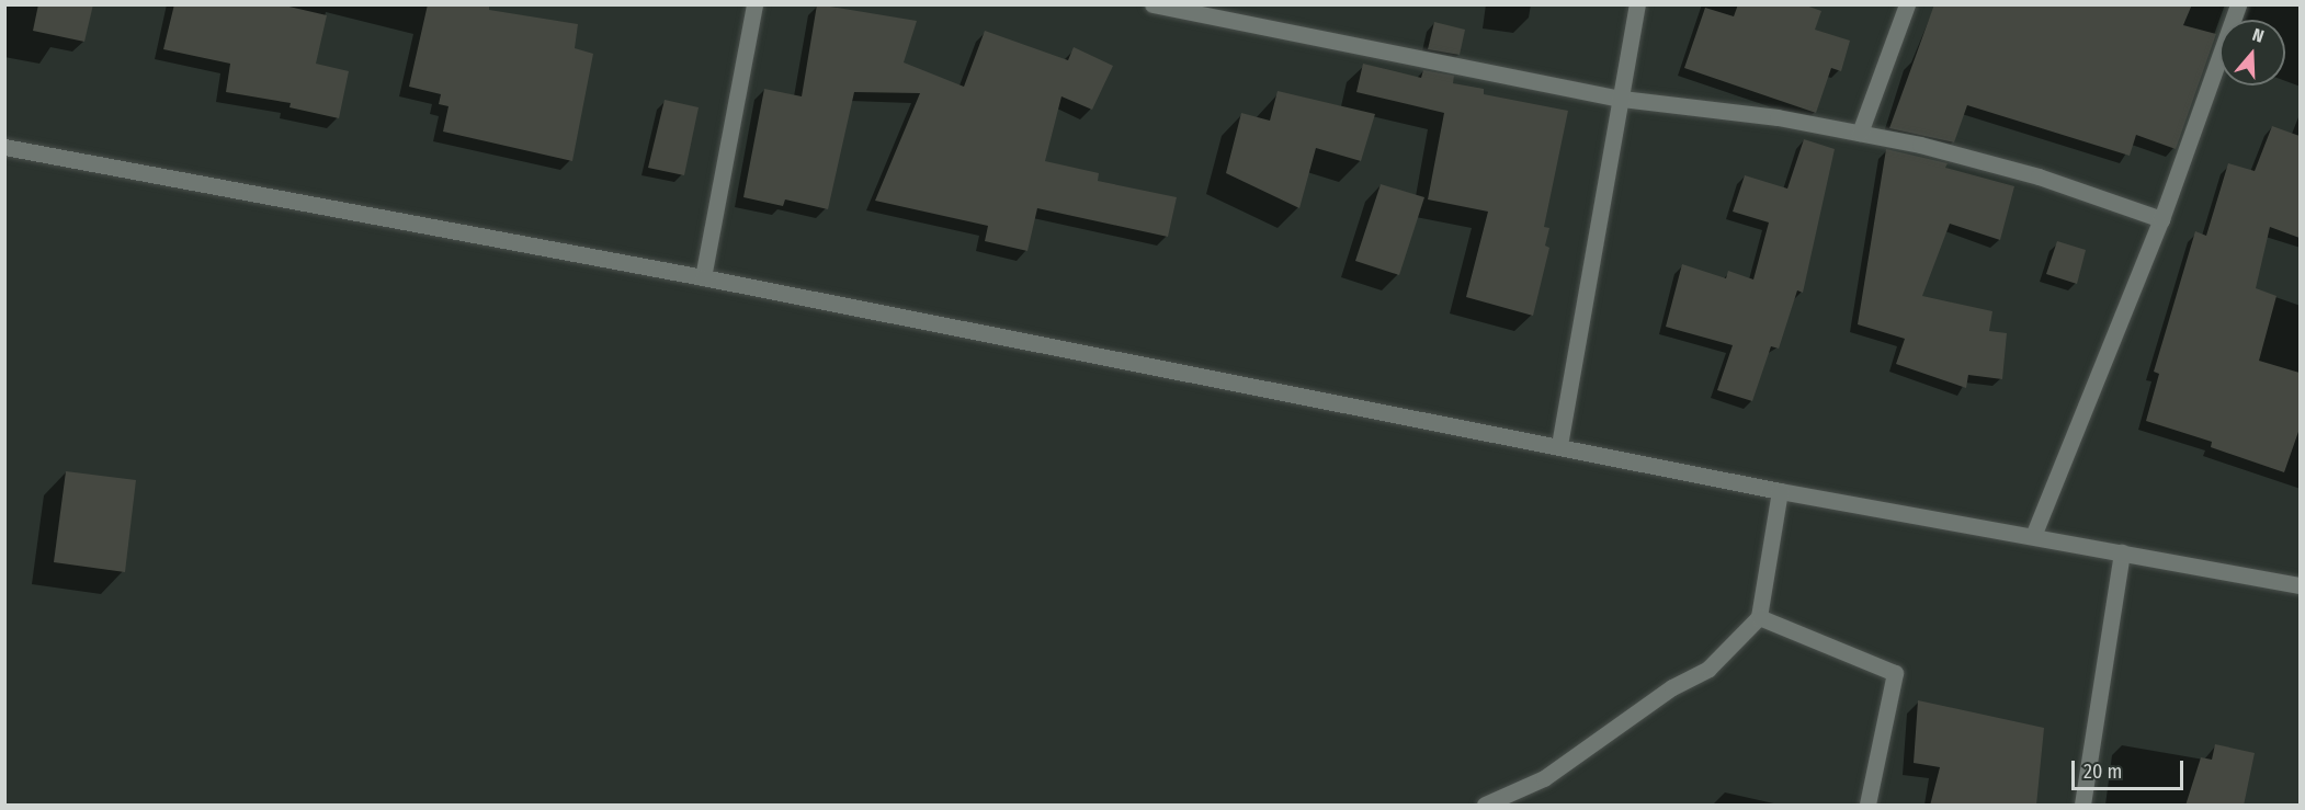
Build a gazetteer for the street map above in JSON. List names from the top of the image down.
{
  "scale_bar": "20 m",
  "north": "top"
}
